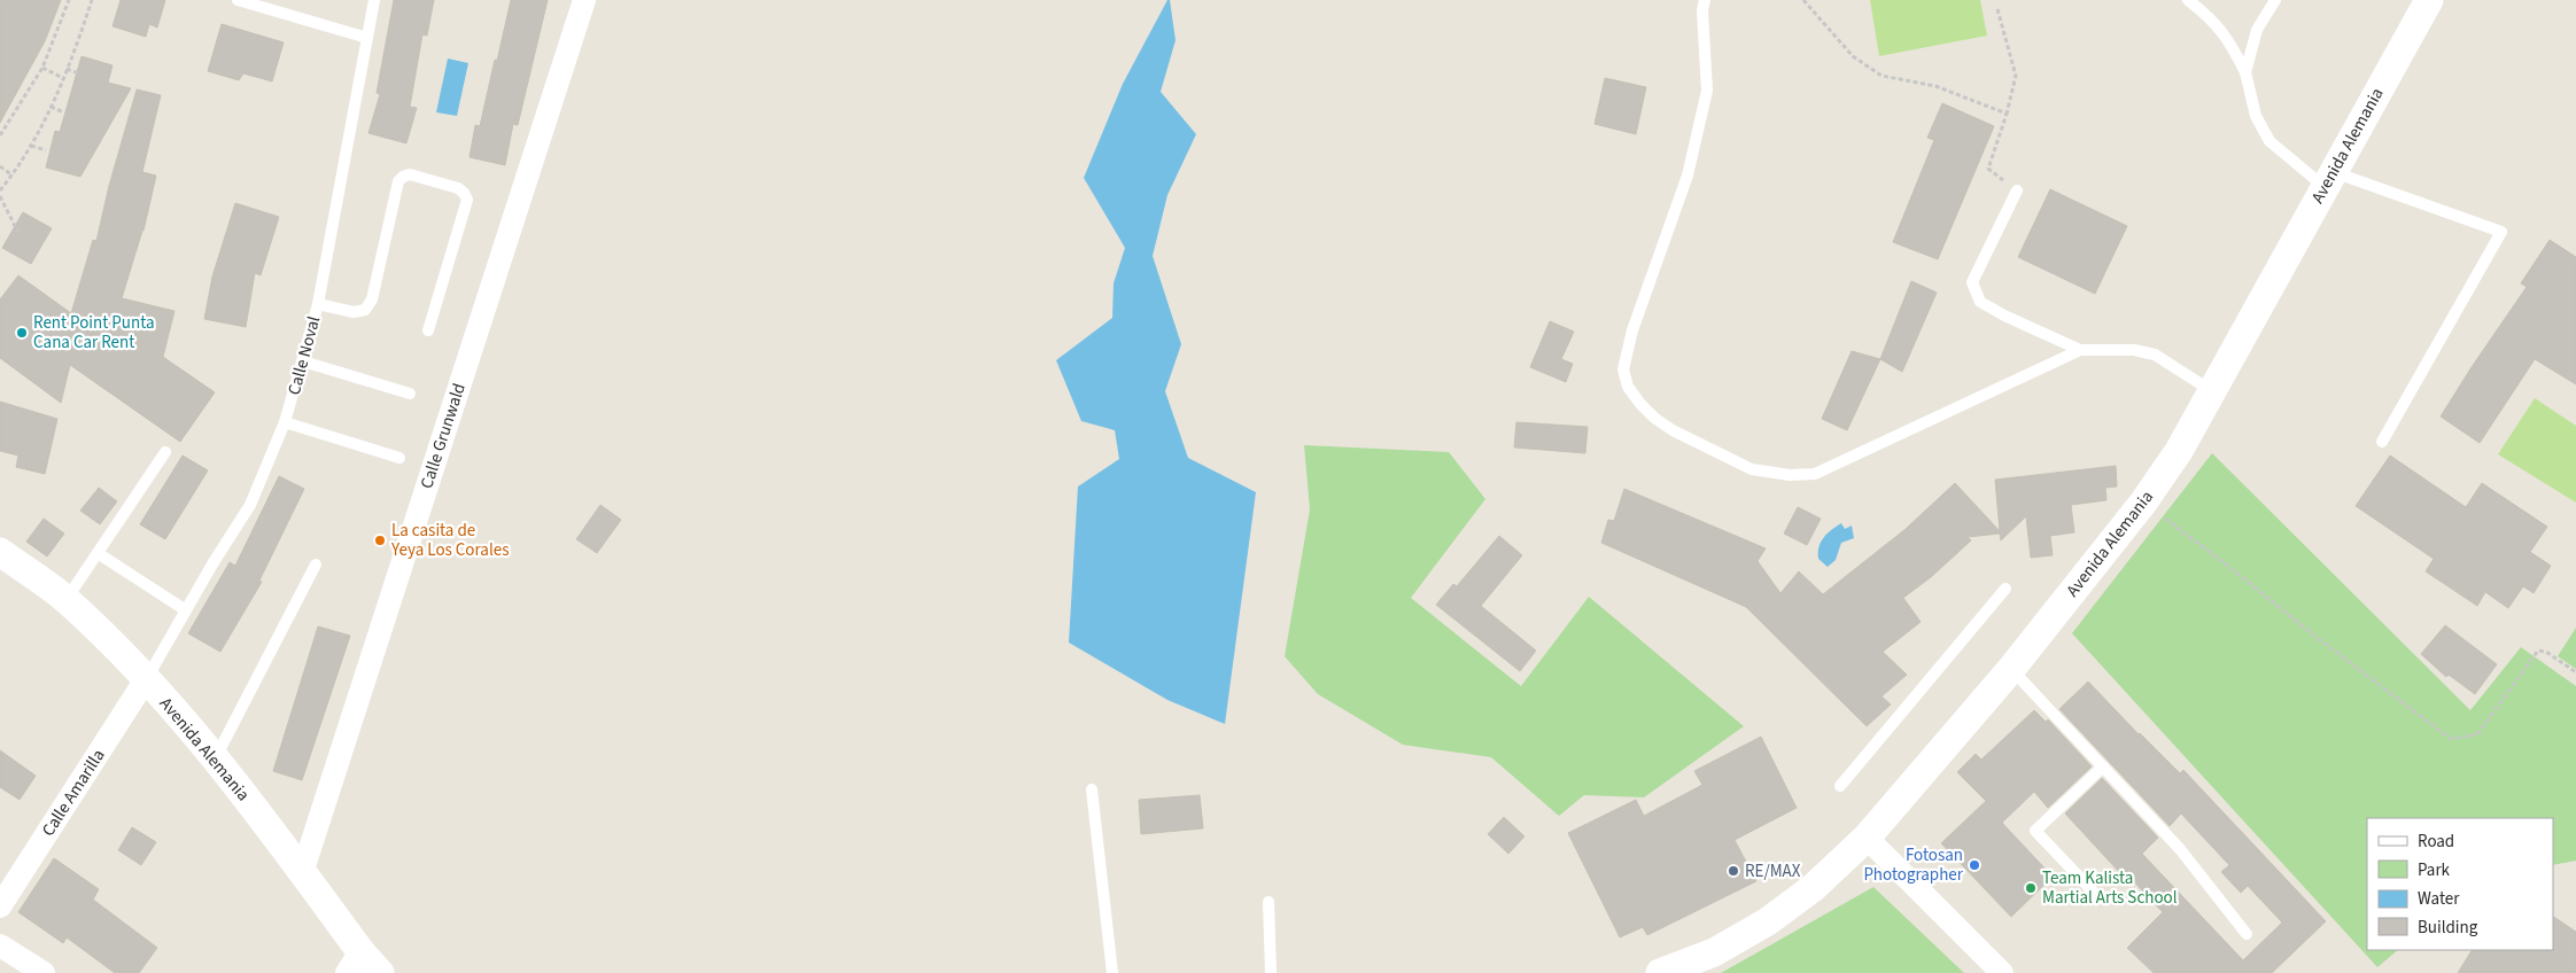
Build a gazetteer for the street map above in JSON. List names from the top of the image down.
{
  "streets": {
    "street": ["Avenida Alemania", "Calle Grunwald", "Calle Amarilla"],
    "lane": ["Calle Noval"]
  },
  "crossings": [
    ["Avenida Alemania", "Calle Noval"],
    ["Avenida Alemania", "Calle Grunwald"],
    ["Avenida Alemania", "Calle Amarilla"],
    ["Calle Noval", "Calle Amarilla"]
  ],
  "places": [
    "Rent Point Punta Cana Car Rent",
    "La casita de Yeya Los Corales",
    "Fotosan Photographer",
    "RE/MAX",
    "Team Kalista Martial Arts School"
  ],
  "legend": [
    "Road",
    "Park",
    "Water",
    "Building"
  ]
}
